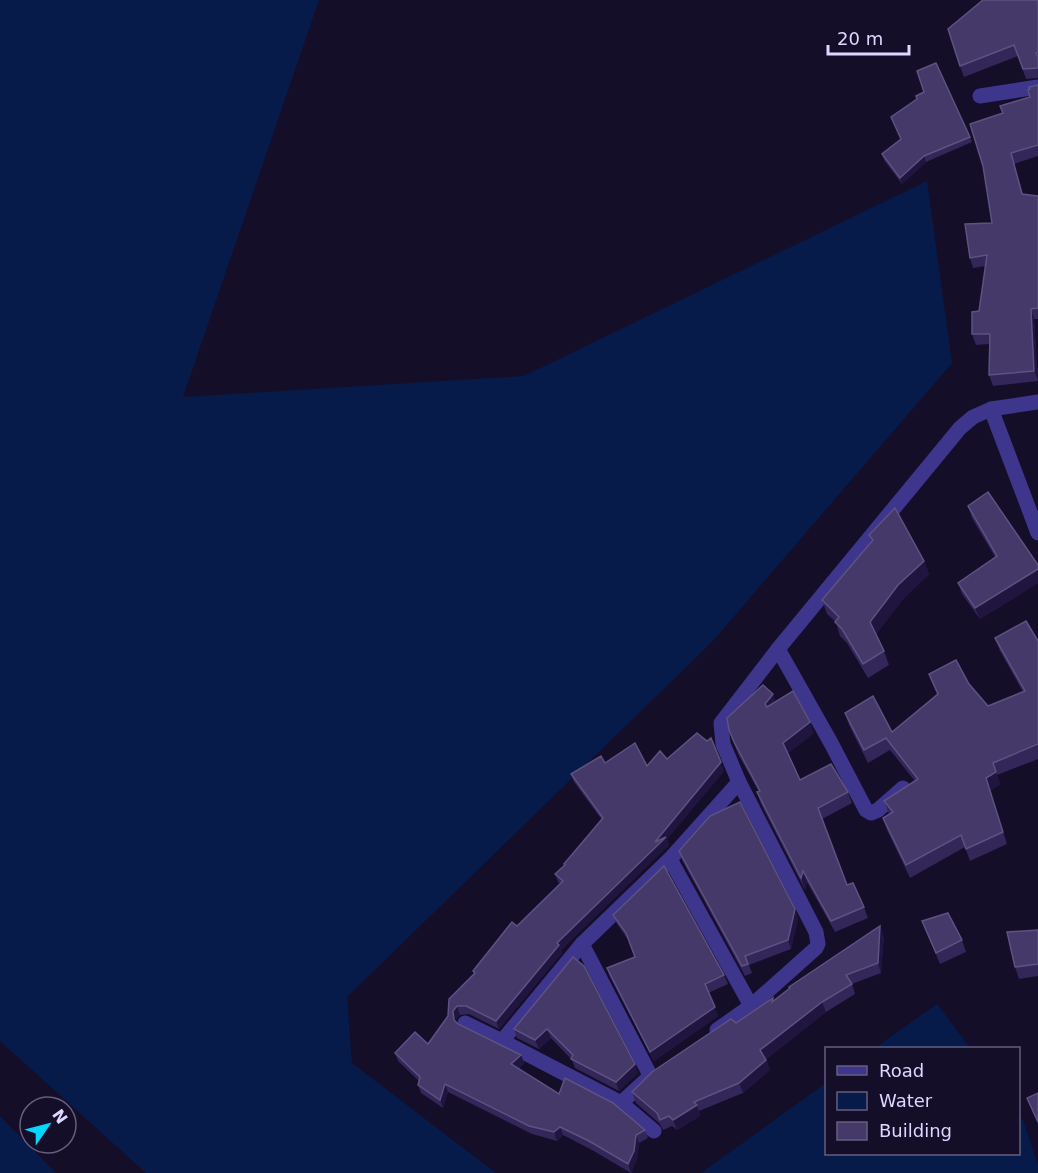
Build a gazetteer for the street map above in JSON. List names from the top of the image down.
{
  "legend": ["Road", "Water", "Building"],
  "scale_bar": "20 m",
  "north": "top right"
}
